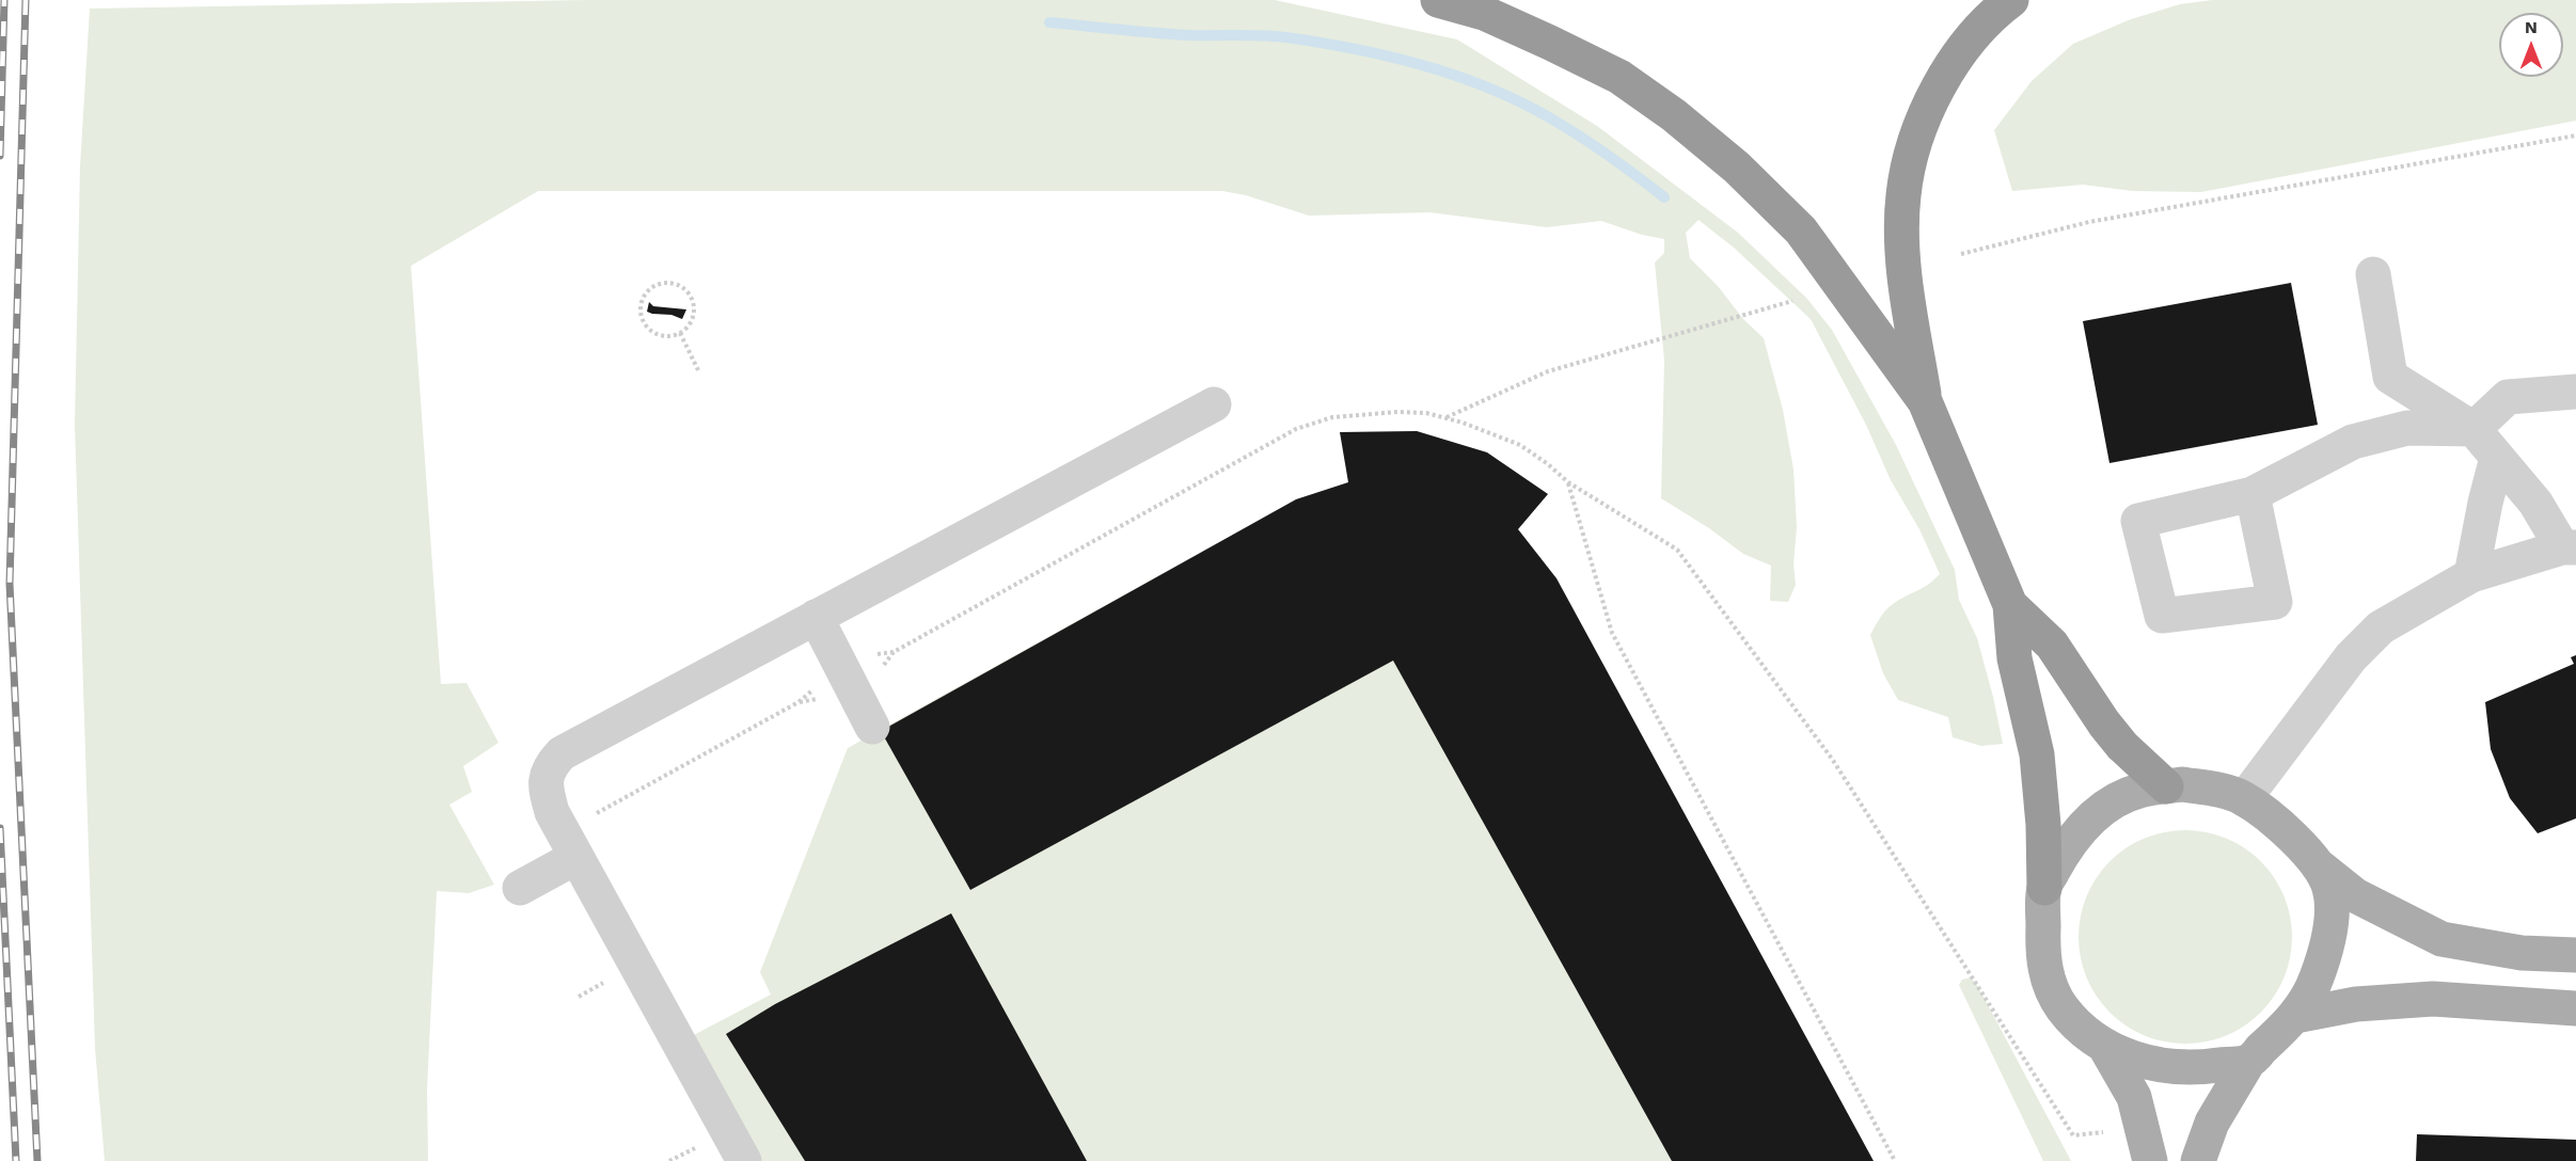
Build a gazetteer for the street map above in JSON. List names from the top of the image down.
{
  "north": "top"
}
